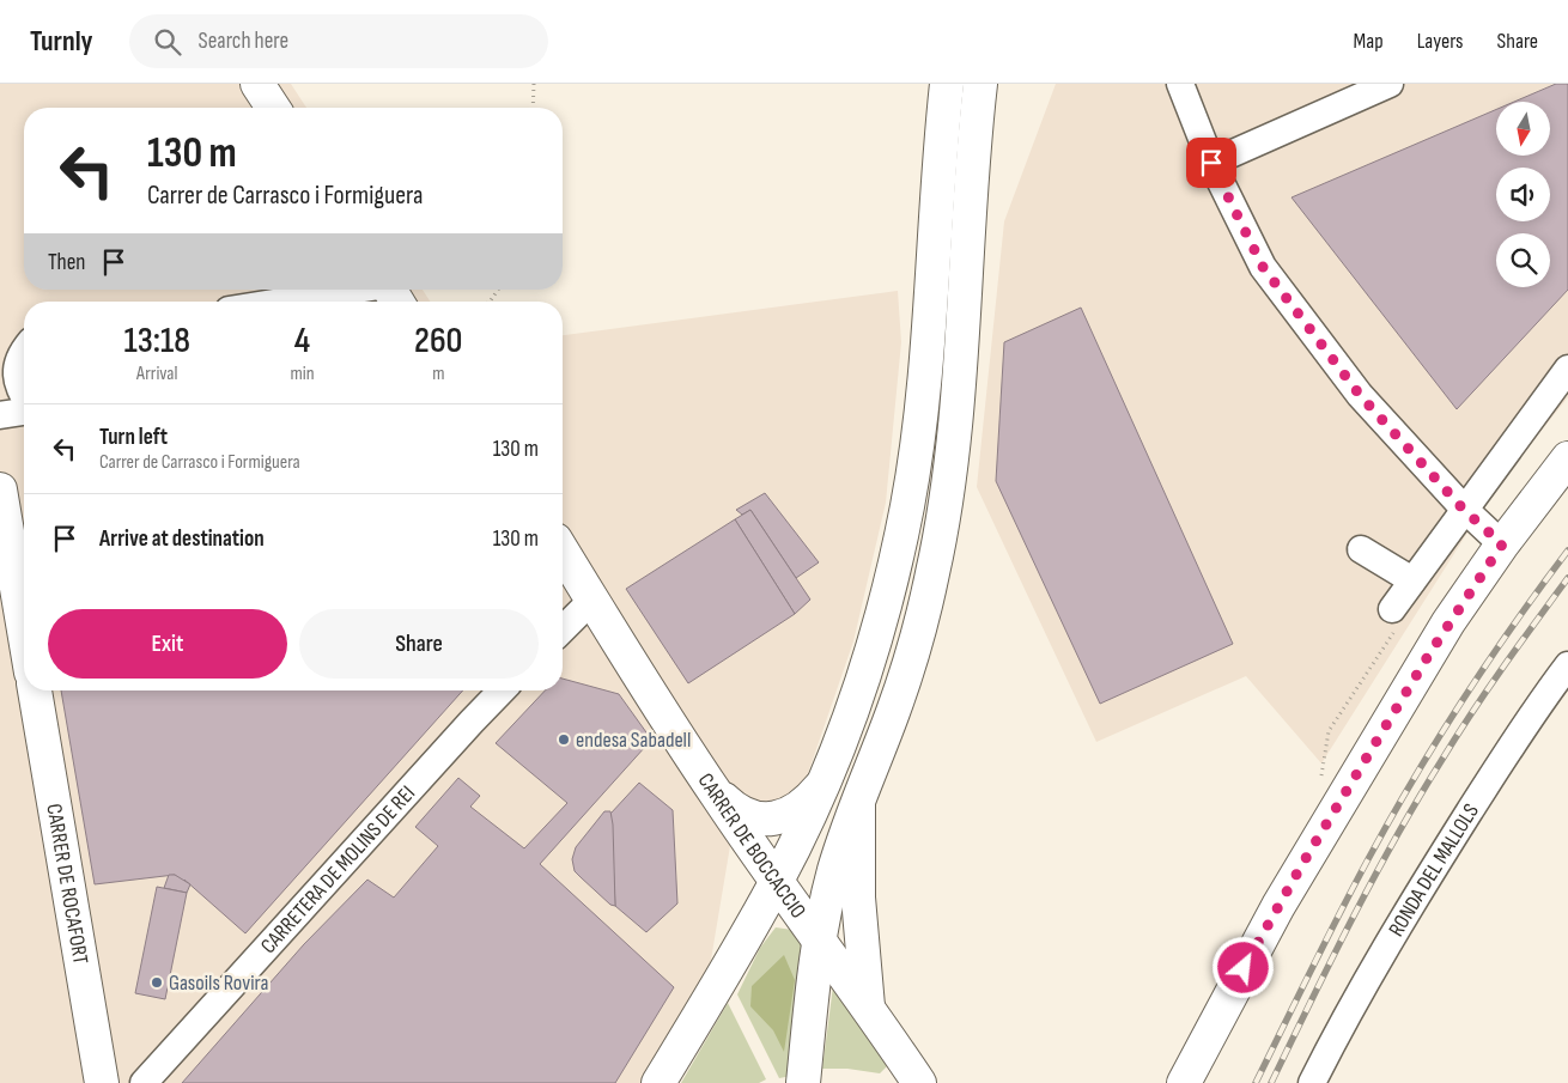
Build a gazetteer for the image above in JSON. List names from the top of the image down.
{
  "streets": {
    "main road": ["CARRER DE BOCCACCIO", "CARRER DE ROCAFORT"],
    "street": ["CARRETERA DE MOLINS DE REI", "RONDA DEL MALLOLS"]
  },
  "places": ["endesa Sabadell", "Gasoils Rovira"],
  "north": "bottom",
  "page": {
    "header": "Turnly",
    "search": "Search here",
    "nav": ["Map", "Layers", "Share"],
    "turn": ["130 m", "Carrer de Carrasco i Formiguera"],
    "then": "Then",
    "eta": [
      "13:18",
      "Arrival",
      "4",
      "min",
      "260",
      "m"
    ],
    "list": [
      {
        "name": "Turn left",
        "note": "Carrer de Carrasco i Formiguera",
        "value": "130 m"
      },
      {
        "name": "Arrive at destination",
        "value": "130 m"
      }
    ],
    "buttons": ["Exit", "Share"]
  }
}
